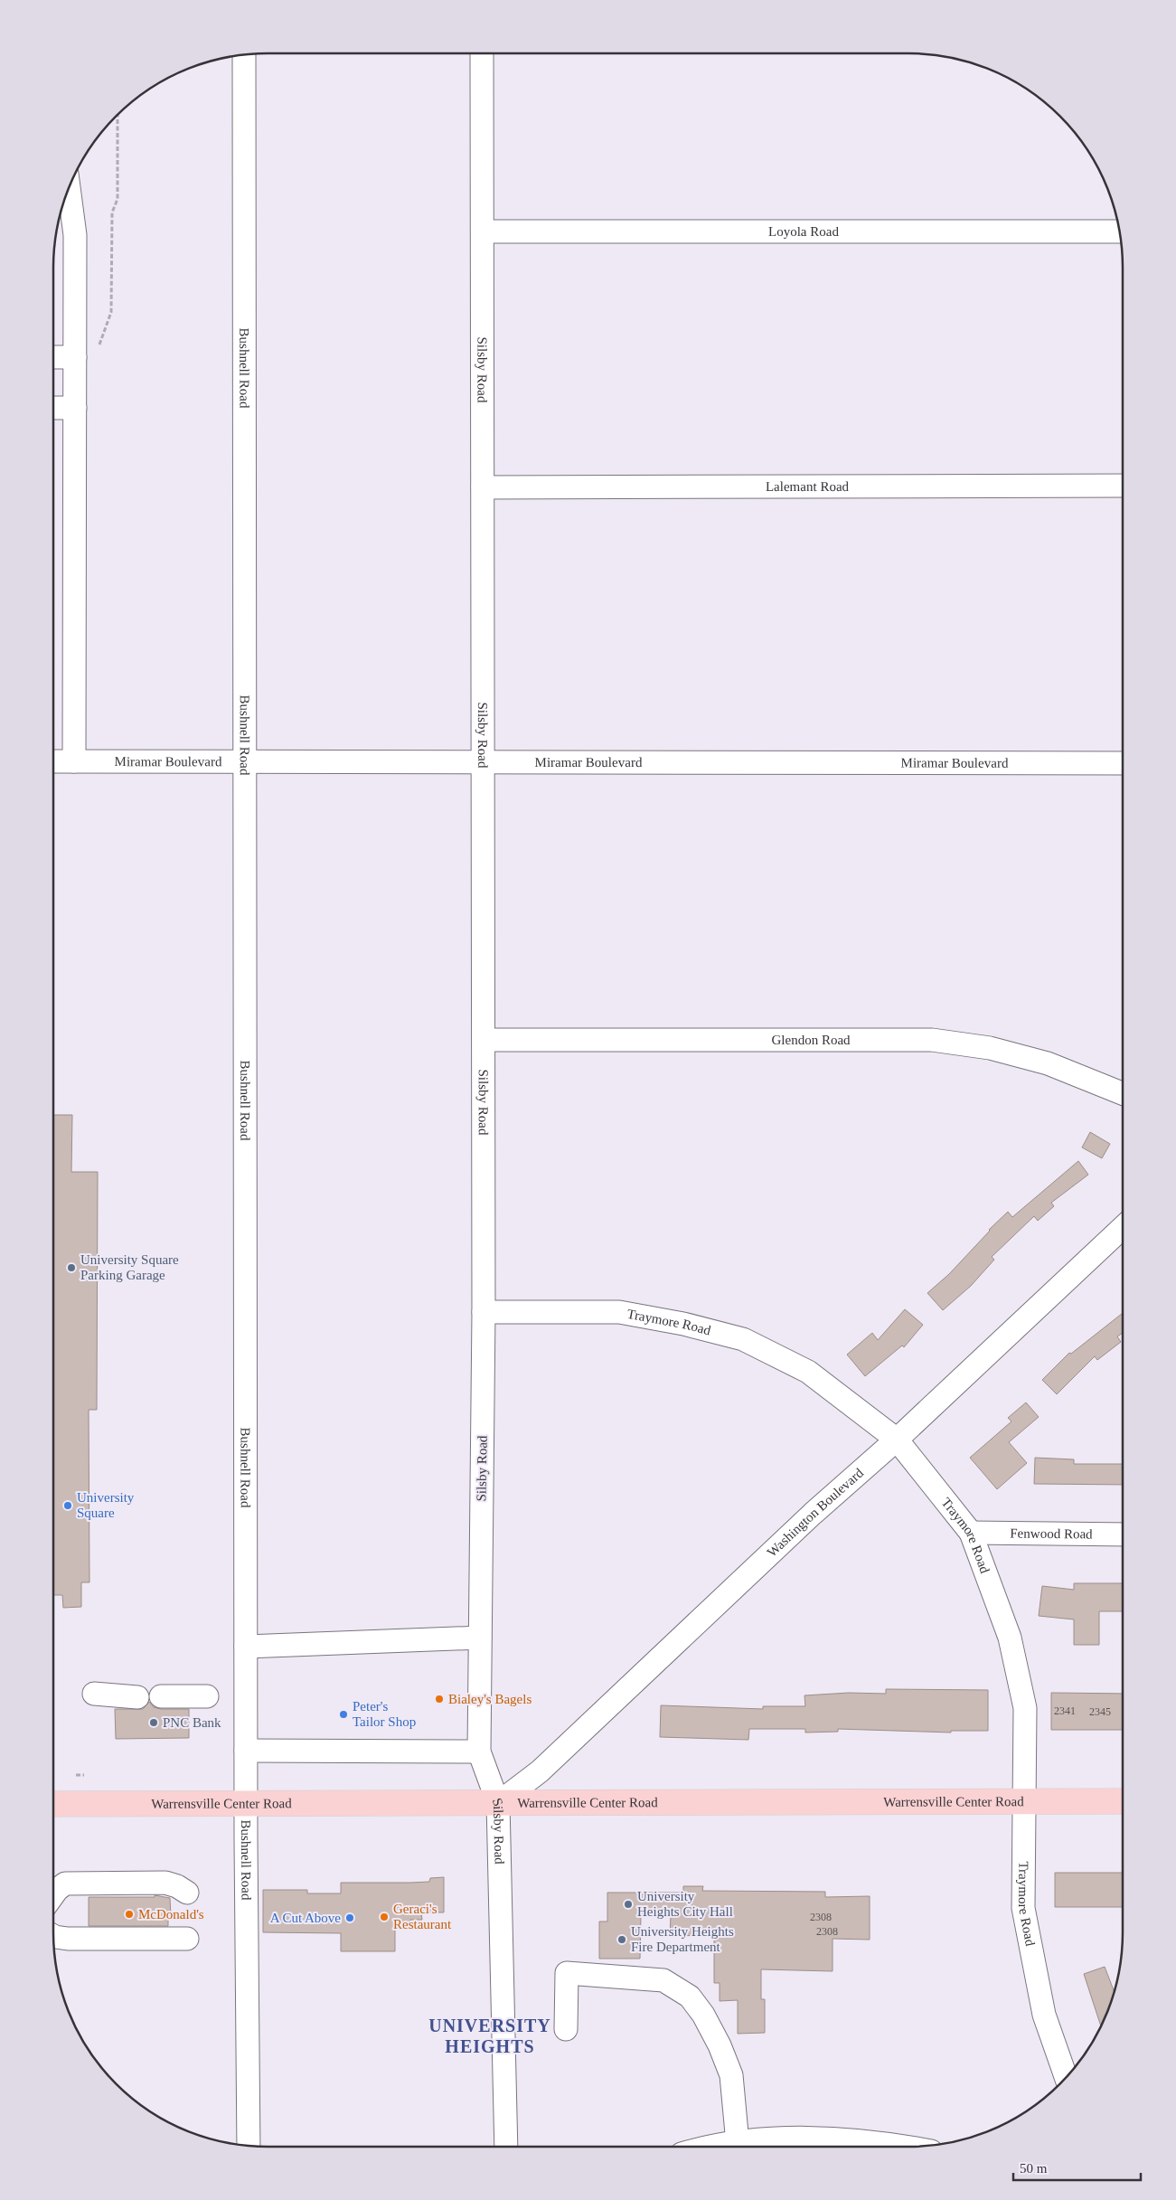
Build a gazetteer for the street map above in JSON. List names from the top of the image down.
{
  "streets": {
    "main road": ["Warrensville Center Road"],
    "street": [
      "Loyola Road",
      "Bushnell Road",
      "Silsby Road",
      "Lalemant Road",
      "Miramar Boulevard",
      "Glendon Road",
      "Traymore Road",
      "Washington Boulevard",
      "Fenwood Road"
    ]
  },
  "crossings": [
    ["Loyola Road", "Silsby Road"],
    ["Bushnell Road", "Miramar Boulevard"],
    ["Bushnell Road", "Warrensville Center Road"],
    ["Silsby Road", "Lalemant Road"],
    ["Silsby Road", "Miramar Boulevard"],
    ["Silsby Road", "Glendon Road"],
    ["Silsby Road", "Traymore Road"],
    ["Silsby Road", "Washington Boulevard"],
    ["Silsby Road", "Warrensville Center Road"],
    ["Traymore Road", "Washington Boulevard"],
    ["Traymore Road", "Fenwood Road"],
    ["Traymore Road", "Warrensville Center Road"],
    ["Washington Boulevard", "Warrensville Center Road"]
  ],
  "districts": ["UNIVERSITY HEIGHTS"],
  "places": [
    "University Square Parking Garage",
    "University Square",
    "Bialey's Bagels",
    "Peter's Tailor Shop",
    "PNC Bank",
    "University Heights City Hall",
    "McDonald's",
    "Geraci's Restaurant",
    "A Cut Above",
    "University Heights Fire Department"
  ],
  "house_numbers": [
    "2341",
    "2345",
    "2308",
    "2308"
  ],
  "scale_bar": "50 m"
}
